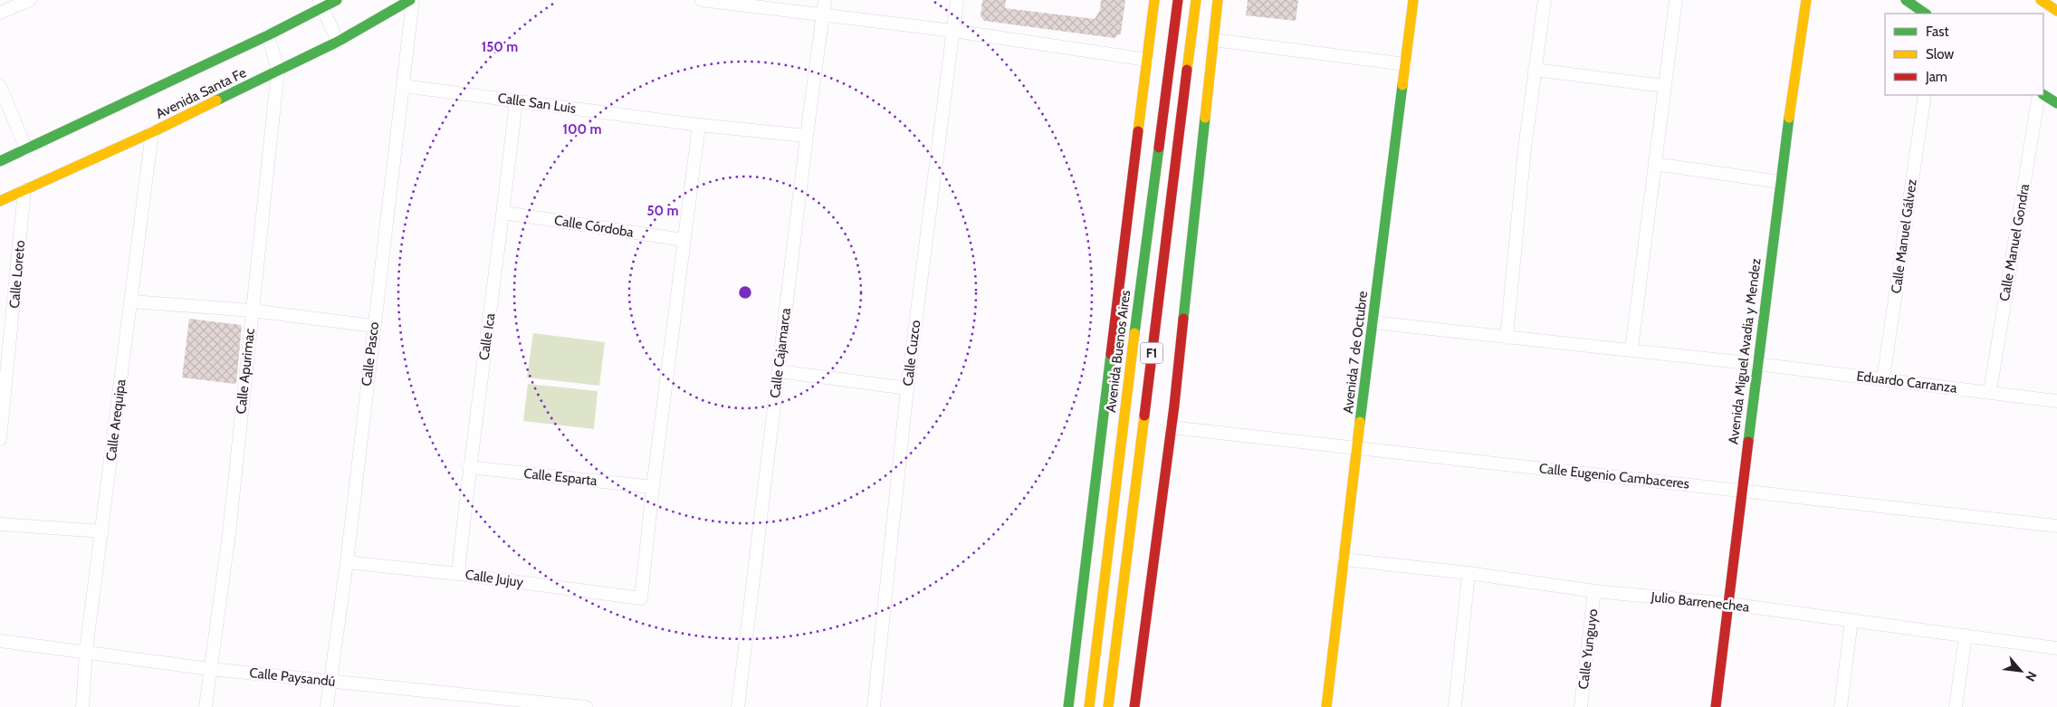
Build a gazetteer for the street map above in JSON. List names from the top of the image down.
{
  "streets": {
    "main road": [
      "Avenida Santa Fe",
      "Avenida Buenos Aires",
      "Avenida Miguel Avadia y Mendez",
      "Avenida 7 de Octubre",
      "F1"
    ],
    "street": [
      "Calle San Luis",
      "Calle Córdoba",
      "Calle Manuel Gálvez",
      "Calle Manuel Gondra",
      "Calle Loreto",
      "Calle Ica",
      "Calle Cajamarca",
      "Calle Cuzco",
      "Calle Pasco",
      "Calle Apurimac",
      "Eduardo Carranza",
      "Calle Arequipa",
      "Calle Eugenio Cambaceres",
      "Calle Esparta",
      "Calle Jujuy",
      "Julio Barrenechea",
      "Calle Yunguyo",
      "Calle Paysandú"
    ]
  },
  "crossings": [
    ["Avenida Santa Fe", "Calle Loreto"],
    ["Avenida Santa Fe", "Calle Pasco"],
    ["Avenida Santa Fe", "Calle Apurimac"],
    ["Avenida Santa Fe", "Calle Arequipa"],
    ["Calle San Luis", "Calle Ica"],
    ["Calle San Luis", "Calle Cajamarca"],
    ["Calle San Luis", "Calle Pasco"],
    ["Calle Córdoba", "Calle Ica"],
    ["Calle Manuel Gálvez", "Eduardo Carranza"],
    ["Calle Manuel Gondra", "Eduardo Carranza"],
    ["Calle Ica", "Calle Esparta"],
    ["Calle Ica", "Calle Jujuy"],
    ["Avenida Miguel Avadia y Mendez", "Eduardo Carranza"],
    ["Avenida Miguel Avadia y Mendez", "Calle Eugenio Cambaceres"],
    ["Avenida Miguel Avadia y Mendez", "Julio Barrenechea"],
    ["Avenida 7 de Octubre", "Eduardo Carranza"],
    ["Avenida 7 de Octubre", "Calle Eugenio Cambaceres"],
    ["Avenida 7 de Octubre", "Julio Barrenechea"],
    ["Calle Pasco", "Calle Jujuy"],
    ["Calle Pasco", "Calle Paysandú"],
    ["Calle Apurimac", "Calle Paysandú"],
    ["Calle Arequipa", "Calle Paysandú"],
    ["Calle Esparta", "Calle Jujuy"],
    ["Julio Barrenechea", "Calle Yunguyo"]
  ],
  "legend": ["Fast", "Slow", "Jam"],
  "north": "bottom right",
  "rings": ["150 m", "100 m", "50 m"]
}
